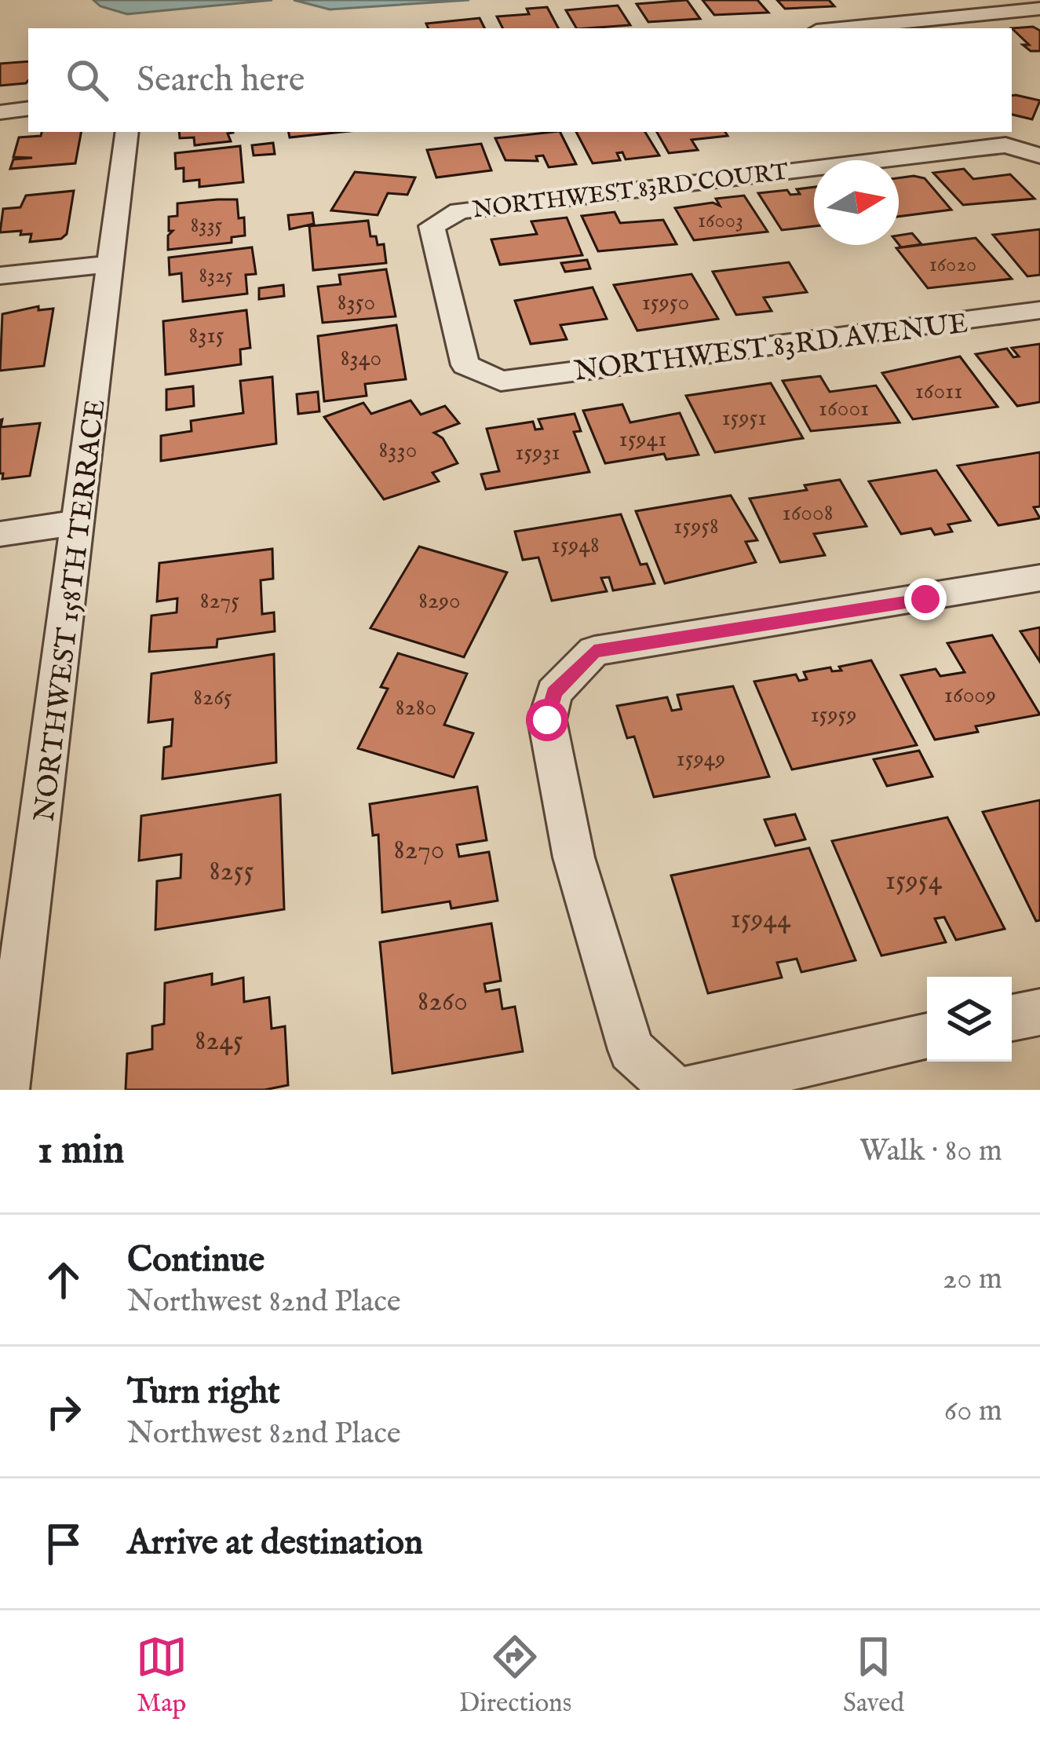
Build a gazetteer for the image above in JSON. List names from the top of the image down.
{
  "streets": {
    "street": ["NORTHWEST 83RD COURT", "NORTHWEST 83RD AVENUE", "NORTHWEST 158TH TERRACE"]
  },
  "crossings": [
    ["NORTHWEST 83RD COURT", "NORTHWEST 83RD AVENUE"]
  ],
  "house_numbers": [
    "16003",
    "8335",
    "16020",
    "8325",
    "8350",
    "15950",
    "8315",
    "8340",
    "16011",
    "16001",
    "15951",
    "15941",
    "8330",
    "15931",
    "16008",
    "15958",
    "15948",
    "8275",
    "8290",
    "16009",
    "8265",
    "8280",
    "15959",
    "15949",
    "8270",
    "8255",
    "15954",
    "15944",
    "8260",
    "8245"
  ],
  "north": "right",
  "page": {
    "search": "Search here",
    "heading": ["1 min", "Walk · 80 m"],
    "list": [
      ["Continue", "Northwest 82nd Place", "20 m"],
      ["Turn right", "Northwest 82nd Place", "60 m"],
      "Arrive at destination"
    ],
    "nav": ["Map", "Directions", "Saved"]
  }
}
